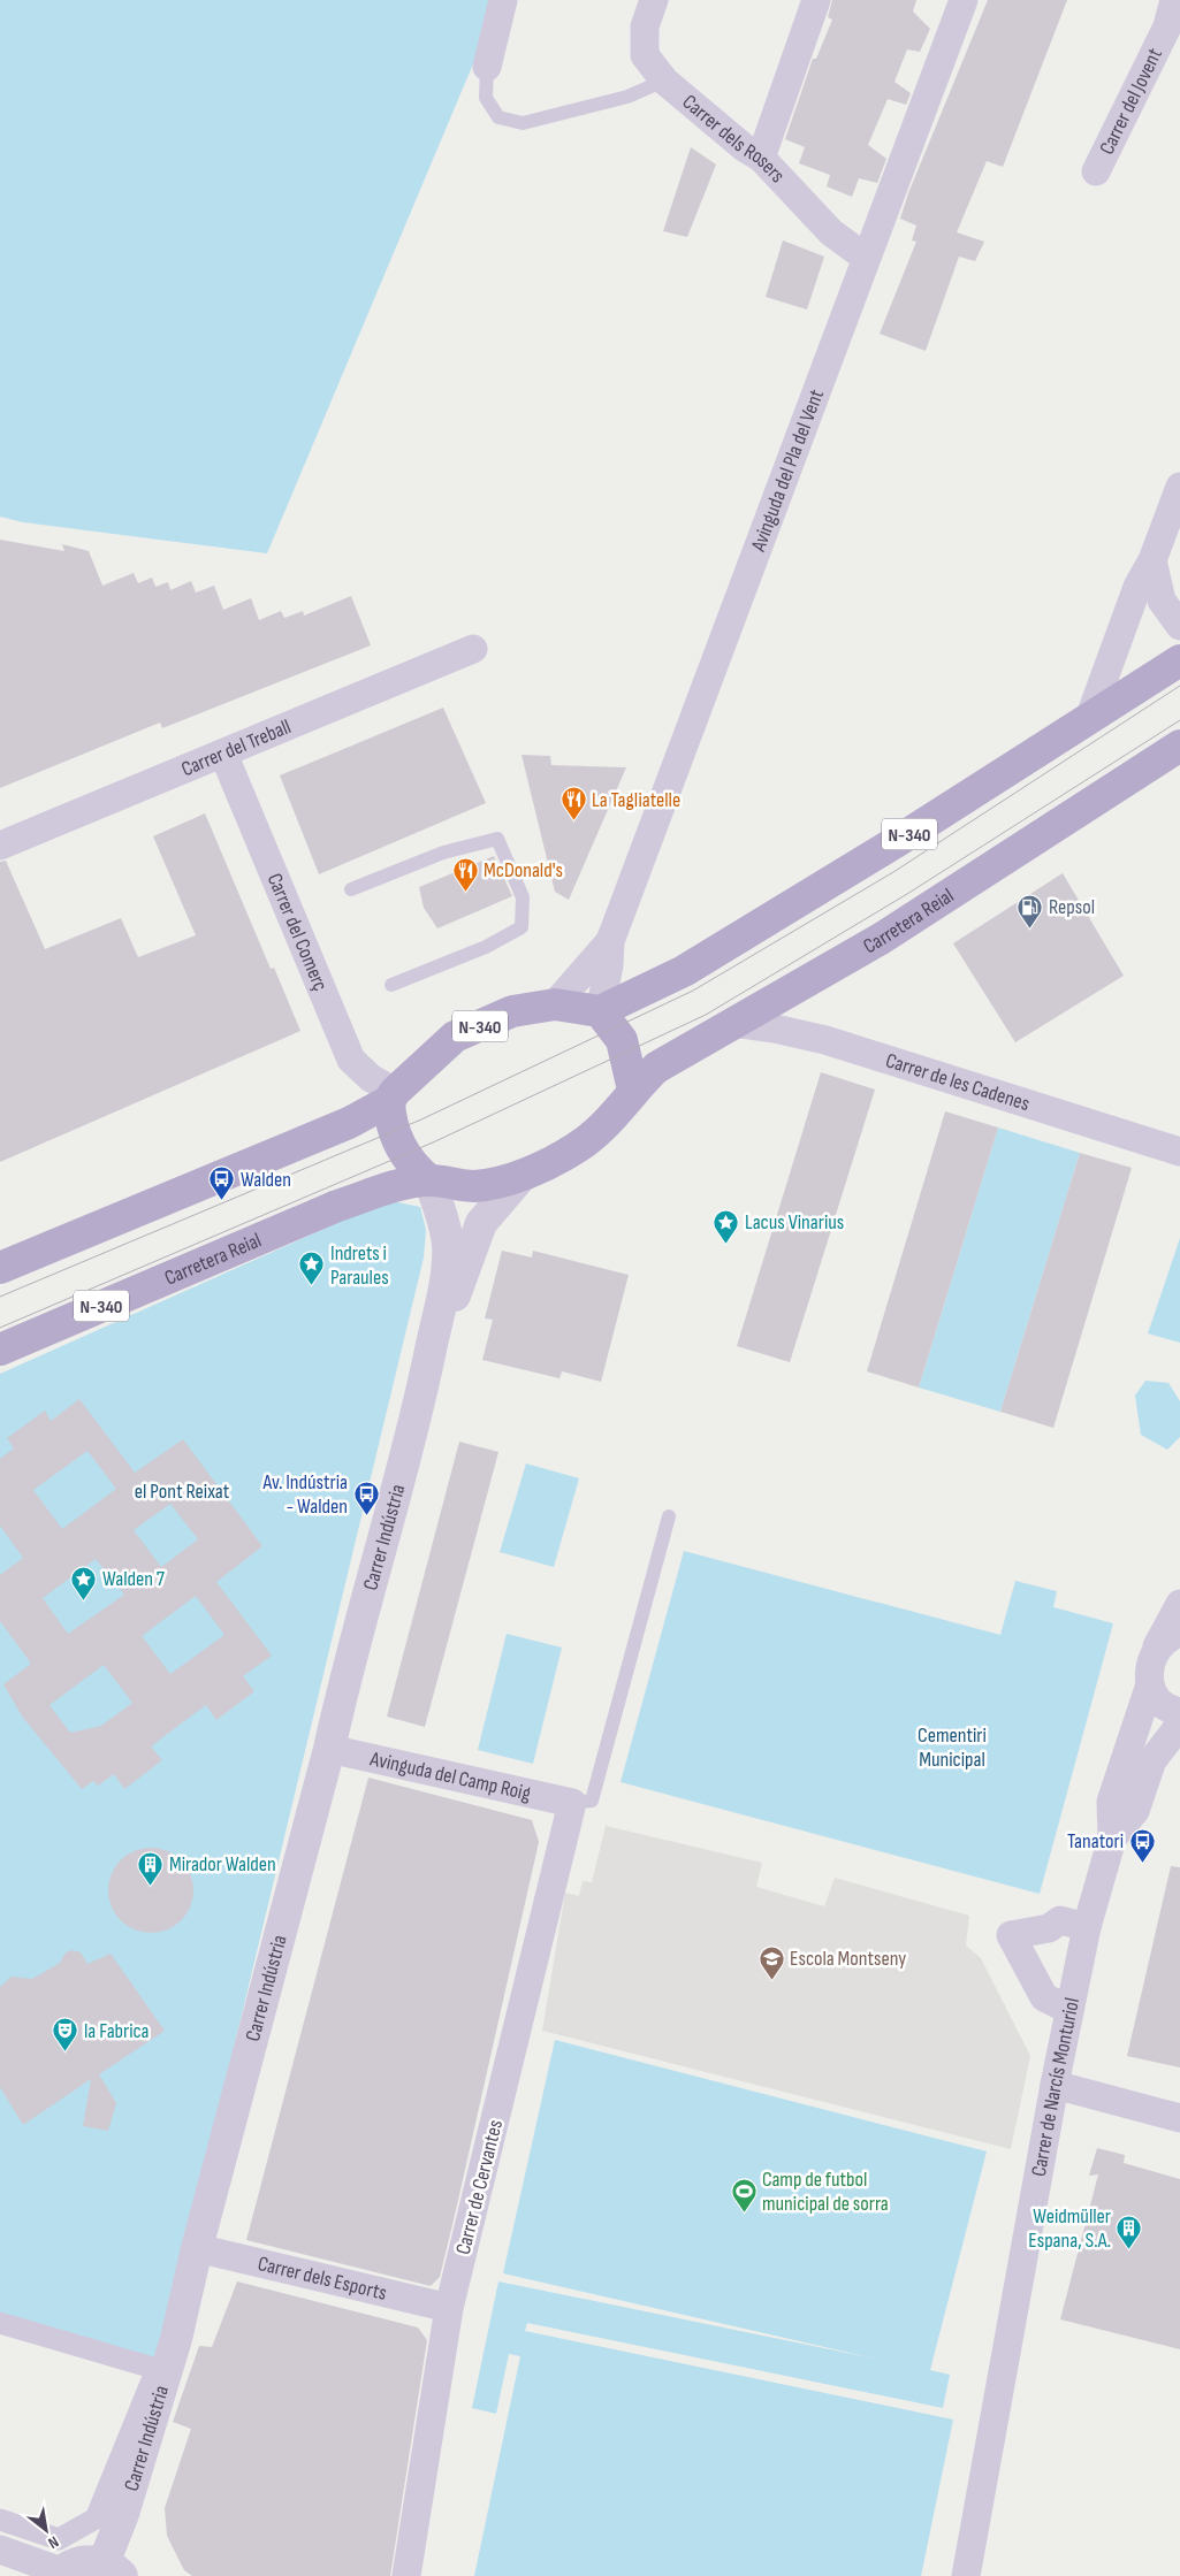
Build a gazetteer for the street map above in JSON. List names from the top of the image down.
{
  "streets": {
    "main road": ["N-340", "Carretera Reial"],
    "street": [
      "Carrer del Jovent",
      "Carrer dels Rosers",
      "Avinguda del Pla del Vent",
      "Carrer del Treball",
      "Carrer del Comerç",
      "Carrer de les Cadenes",
      "Carrer Indústria",
      "Avinguda del Camp Roig",
      "Carrer de Narcís Monturiol",
      "Carrer de Cervantes",
      "Carrer dels Esports"
    ]
  },
  "crossings": [
    ["Carrer dels Rosers", "Avinguda del Pla del Vent"],
    ["Avinguda del Pla del Vent", "N-340"],
    ["Carrer del Treball", "Carrer del Comerç"],
    ["N-340", "Carrer del Comerç"],
    ["Carretera Reial", "Carrer de les Cadenes"],
    ["Carrer Indústria", "Avinguda del Camp Roig"],
    ["Carrer Indústria", "Carrer dels Esports"],
    ["Avinguda del Camp Roig", "Carrer de Cervantes"],
    ["Carrer de Cervantes", "Carrer dels Esports"]
  ],
  "parks": ["el Pont Reixat", "Cementiri Municipal"],
  "places": {
    "restaurant": ["La Tagliatelle", "McDonald's"],
    "fuel station": ["Repsol"],
    "bus stop": ["Walden", "Av. Indústria - Walden", "Tanatori"],
    "place": ["Lacus Vinarius", "Indrets i Paraules", "Walden 7"],
    "building": ["Mirador Walden", "Weidmüller Espana, S.A."],
    "school or university": ["Escola Montseny"],
    "theatre": ["la Fabrica"],
    "sports": ["Camp de futbol municipal de sorra"]
  },
  "north": "bottom right"
}
